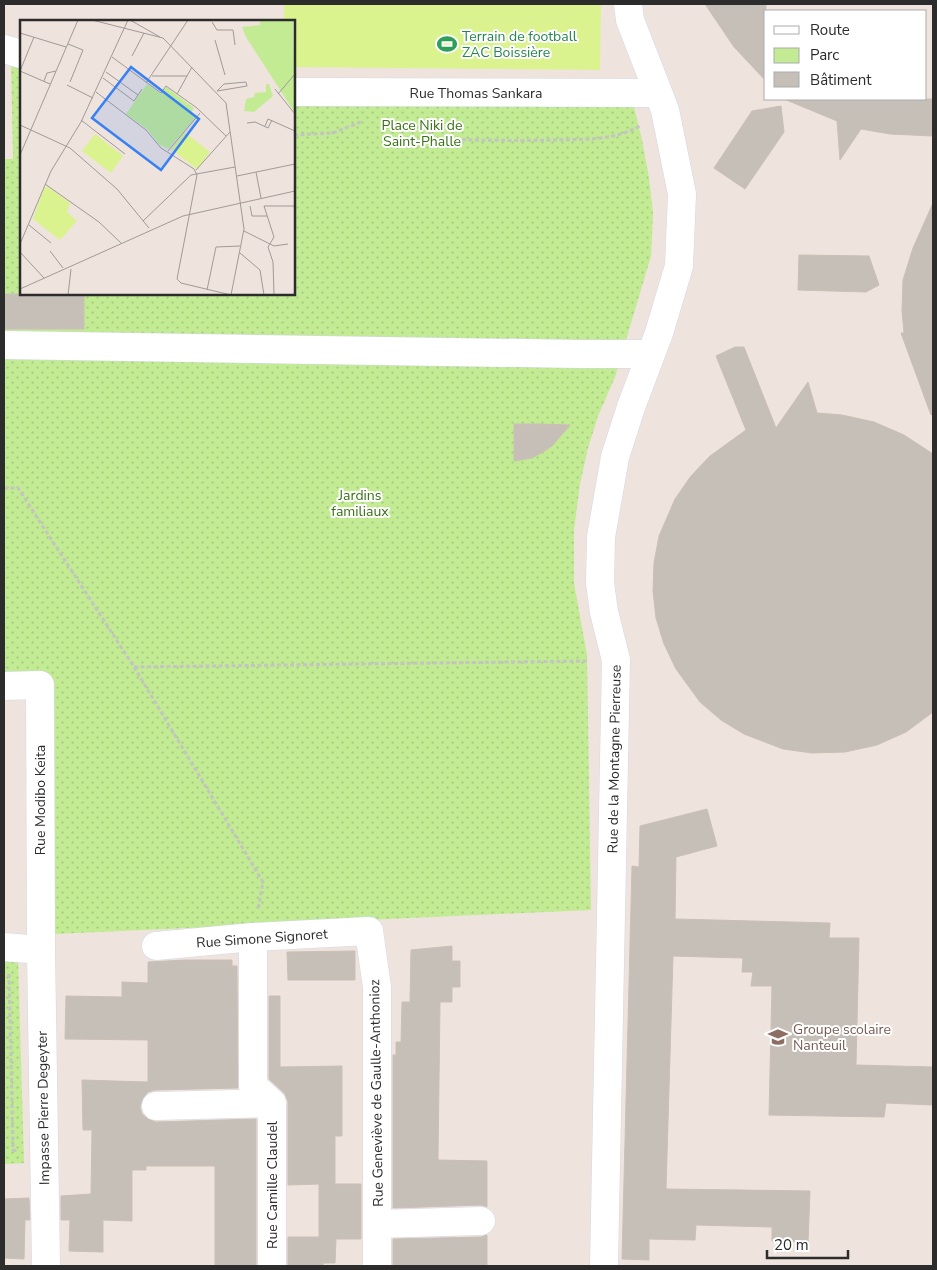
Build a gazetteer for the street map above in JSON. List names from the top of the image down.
{
  "streets": {
    "street": [
      "Rue Thomas Sankara",
      "Rue de la Montagne Pierreuse",
      "Rue Modibo Keita",
      "Rue Simone Signoret",
      "Rue Geneviève de Gaulle-Anthonioz",
      "Impasse Pierre Degeyter",
      "Rue Camille Claudel"
    ]
  },
  "crossings": [
    ["Rue Thomas Sankara", "Rue de la Montagne Pierreuse"],
    ["Rue Modibo Keita", "Impasse Pierre Degeyter"],
    ["Rue Simone Signoret", "Rue Geneviève de Gaulle-Anthonioz"],
    ["Rue Simone Signoret", "Rue Camille Claudel"]
  ],
  "parks": ["Place Niki de Saint-Phalle", "Jardins familiaux"],
  "places": {
    "sports": ["Terrain de football ZAC Boissière"],
    "school or university": ["Groupe scolaire Nanteuil"]
  },
  "legend": ["Route", "Parc", "Bâtiment"],
  "scale_bar": "20 m"
}
